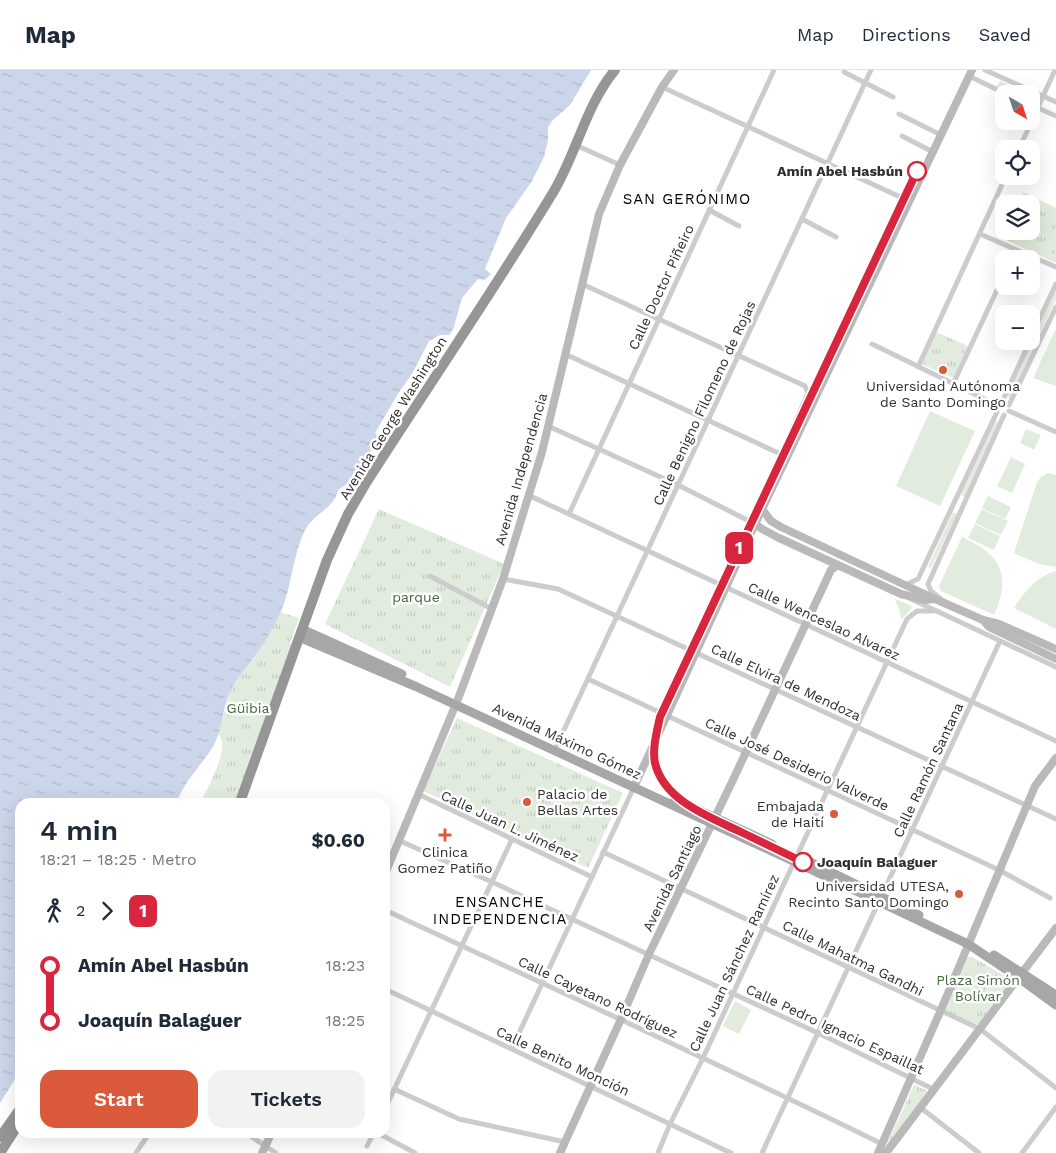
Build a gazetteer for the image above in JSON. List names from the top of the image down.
{
  "streets": {
    "highway": ["Avenida George Washington"],
    "main road": ["Avenida Independencia", "Avenida Máximo Gómez", "Avenida Santiago"],
    "street": [
      "Calle Doctor Piñeiro",
      "Calle Benigno Filomeno de Rojas",
      "Calle Wenceslao Alvarez",
      "Calle Elvira de Mendoza",
      "Calle José Desiderio Valverde",
      "Calle Ramón Santana",
      "Calle Juan L. Jiménez",
      "Calle Mahatma Gandhi",
      "Calle Juan Sánchez Ramírez",
      "Calle Cayetano Rodríguez",
      "Calle Pedro Ignacio Espaillat",
      "Calle Benito Monción"
    ]
  },
  "crossings": [
    ["Calle Doctor Piñeiro", "Calle Wenceslao Alvarez"],
    ["Calle Benigno Filomeno de Rojas", "Calle Wenceslao Alvarez"],
    ["Calle Benigno Filomeno de Rojas", "Calle Elvira de Mendoza"],
    ["Calle Benigno Filomeno de Rojas", "Avenida Máximo Gómez"],
    ["Calle Benigno Filomeno de Rojas", "Calle José Desiderio Valverde"],
    ["Avenida George Washington", "Avenida Máximo Gómez"],
    ["Avenida Independencia", "Calle Wenceslao Alvarez"],
    ["Avenida Independencia", "Calle Elvira de Mendoza"],
    ["Avenida Independencia", "Avenida Máximo Gómez"],
    ["Avenida Independencia", "Calle Juan L. Jiménez"],
    ["Avenida Independencia", "Calle Pedro Ignacio Espaillat"],
    ["Calle Wenceslao Alvarez", "Calle Ramón Santana"],
    ["Calle Wenceslao Alvarez", "Avenida Santiago"],
    ["Calle Wenceslao Alvarez", "Calle Juan Sánchez Ramírez"],
    ["Calle Elvira de Mendoza", "Calle Ramón Santana"],
    ["Calle Elvira de Mendoza", "Avenida Santiago"],
    ["Calle Elvira de Mendoza", "Calle Juan Sánchez Ramírez"],
    ["Avenida Máximo Gómez", "Calle Ramón Santana"],
    ["Avenida Máximo Gómez", "Avenida Santiago"],
    ["Avenida Máximo Gómez", "Calle Juan Sánchez Ramírez"],
    ["Calle José Desiderio Valverde", "Calle Ramón Santana"],
    ["Calle José Desiderio Valverde", "Avenida Santiago"],
    ["Calle José Desiderio Valverde", "Calle Juan Sánchez Ramírez"],
    ["Calle Ramón Santana", "Calle Mahatma Gandhi"],
    ["Calle Ramón Santana", "Calle Cayetano Rodríguez"],
    ["Calle Ramón Santana", "Calle Pedro Ignacio Espaillat"],
    ["Avenida Santiago", "Calle Mahatma Gandhi"],
    ["Avenida Santiago", "Calle Cayetano Rodríguez"],
    ["Avenida Santiago", "Calle Pedro Ignacio Espaillat"],
    ["Avenida Santiago", "Calle Benito Monción"],
    ["Calle Mahatma Gandhi", "Calle Juan Sánchez Ramírez"],
    ["Calle Juan Sánchez Ramírez", "Calle Cayetano Rodríguez"],
    ["Calle Juan Sánchez Ramírez", "Calle Pedro Ignacio Espaillat"],
    ["Calle Juan Sánchez Ramírez", "Calle Benito Monción"]
  ],
  "districts": ["SAN GERÓNIMO", "ENSANCHE INDEPENDENCIA"],
  "parks": ["parque", "Güibia", "Plaza Simón Bolívar"],
  "places": {
    "other": [
      "Amín Abel Hasbún",
      "Universidad Autónoma de Santo Domingo",
      "Palacio de Bellas Artes",
      "Embajada de Haití",
      "Joaquín Balaguer",
      "Universidad UTESA, Recinto Santo Domingo"
    ],
    "health": ["Clinica Gomez Patiño"]
  },
  "lines": ["metro line 1"],
  "north": "bottom right",
  "page": {
    "header": "Map",
    "nav": ["Map", "Directions", "Saved"],
    "on_map": "1",
    "map_buttons": ["+", "−"],
    "heading": ["4 min", "18:21 – 18:25 · Metro", "$0.60"],
    "legs": ["2", "1"],
    "list": [
      {
        "name": "Amín Abel Hasbún",
        "value": "18:23"
      },
      {
        "name": "Joaquín Balaguer",
        "value": "18:25"
      }
    ],
    "buttons": ["Start", "Tickets"]
  }
}
